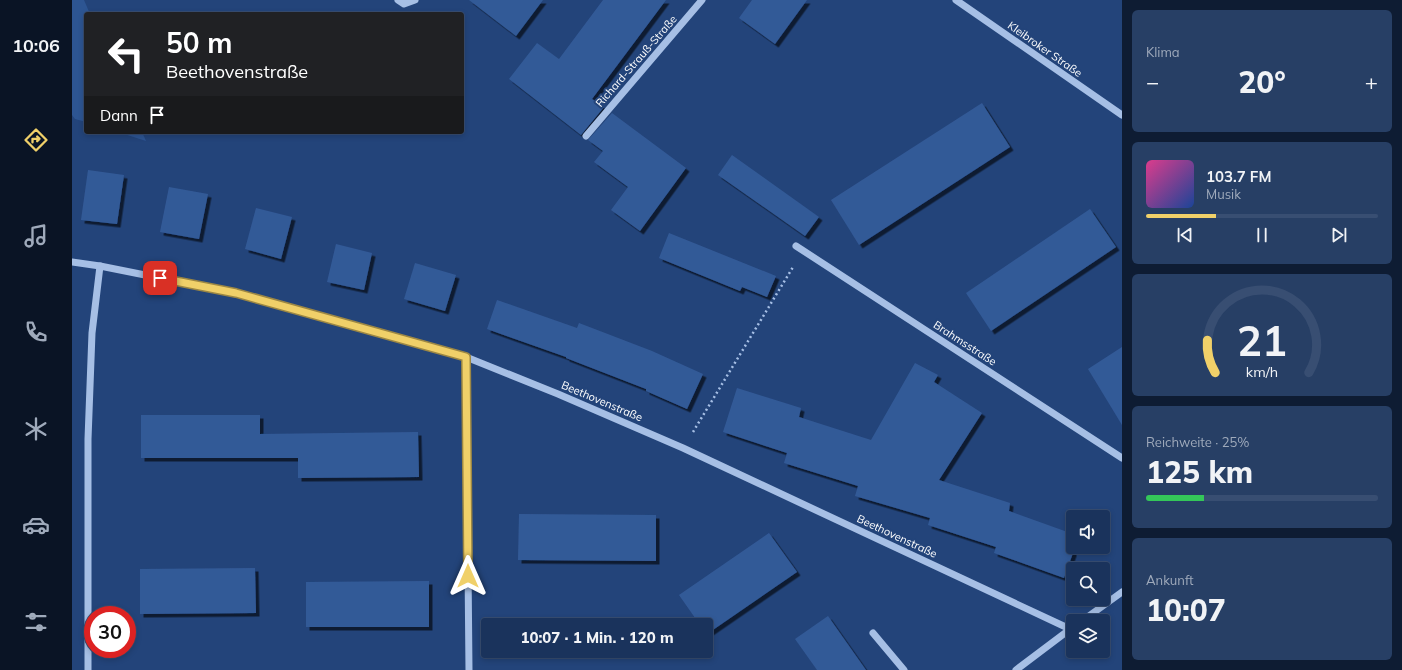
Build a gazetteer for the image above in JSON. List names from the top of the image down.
{
  "streets": {
    "street": [
      "Kleibroker Straße",
      "Richard-Strauß-Straße",
      "Brahmsstraße",
      "Beethovenstraße"
    ]
  },
  "page": {
    "tabs": "10:06",
    "tile": [
      "Klima",
      ["Reichweite · 25%", "125 km"],
      ["Ankunft", "10:07"]
    ],
    "turn": ["50 m", "Beethovenstraße"],
    "heat": ["−", "20°", "+"],
    "then": "Dann",
    "song": ["103.7 FM", "Musik"],
    "limit": "30",
    "trip": "10:07 · 1 Min. · 120 m",
    "gauge": ["21", "km/h"]
  }
}
